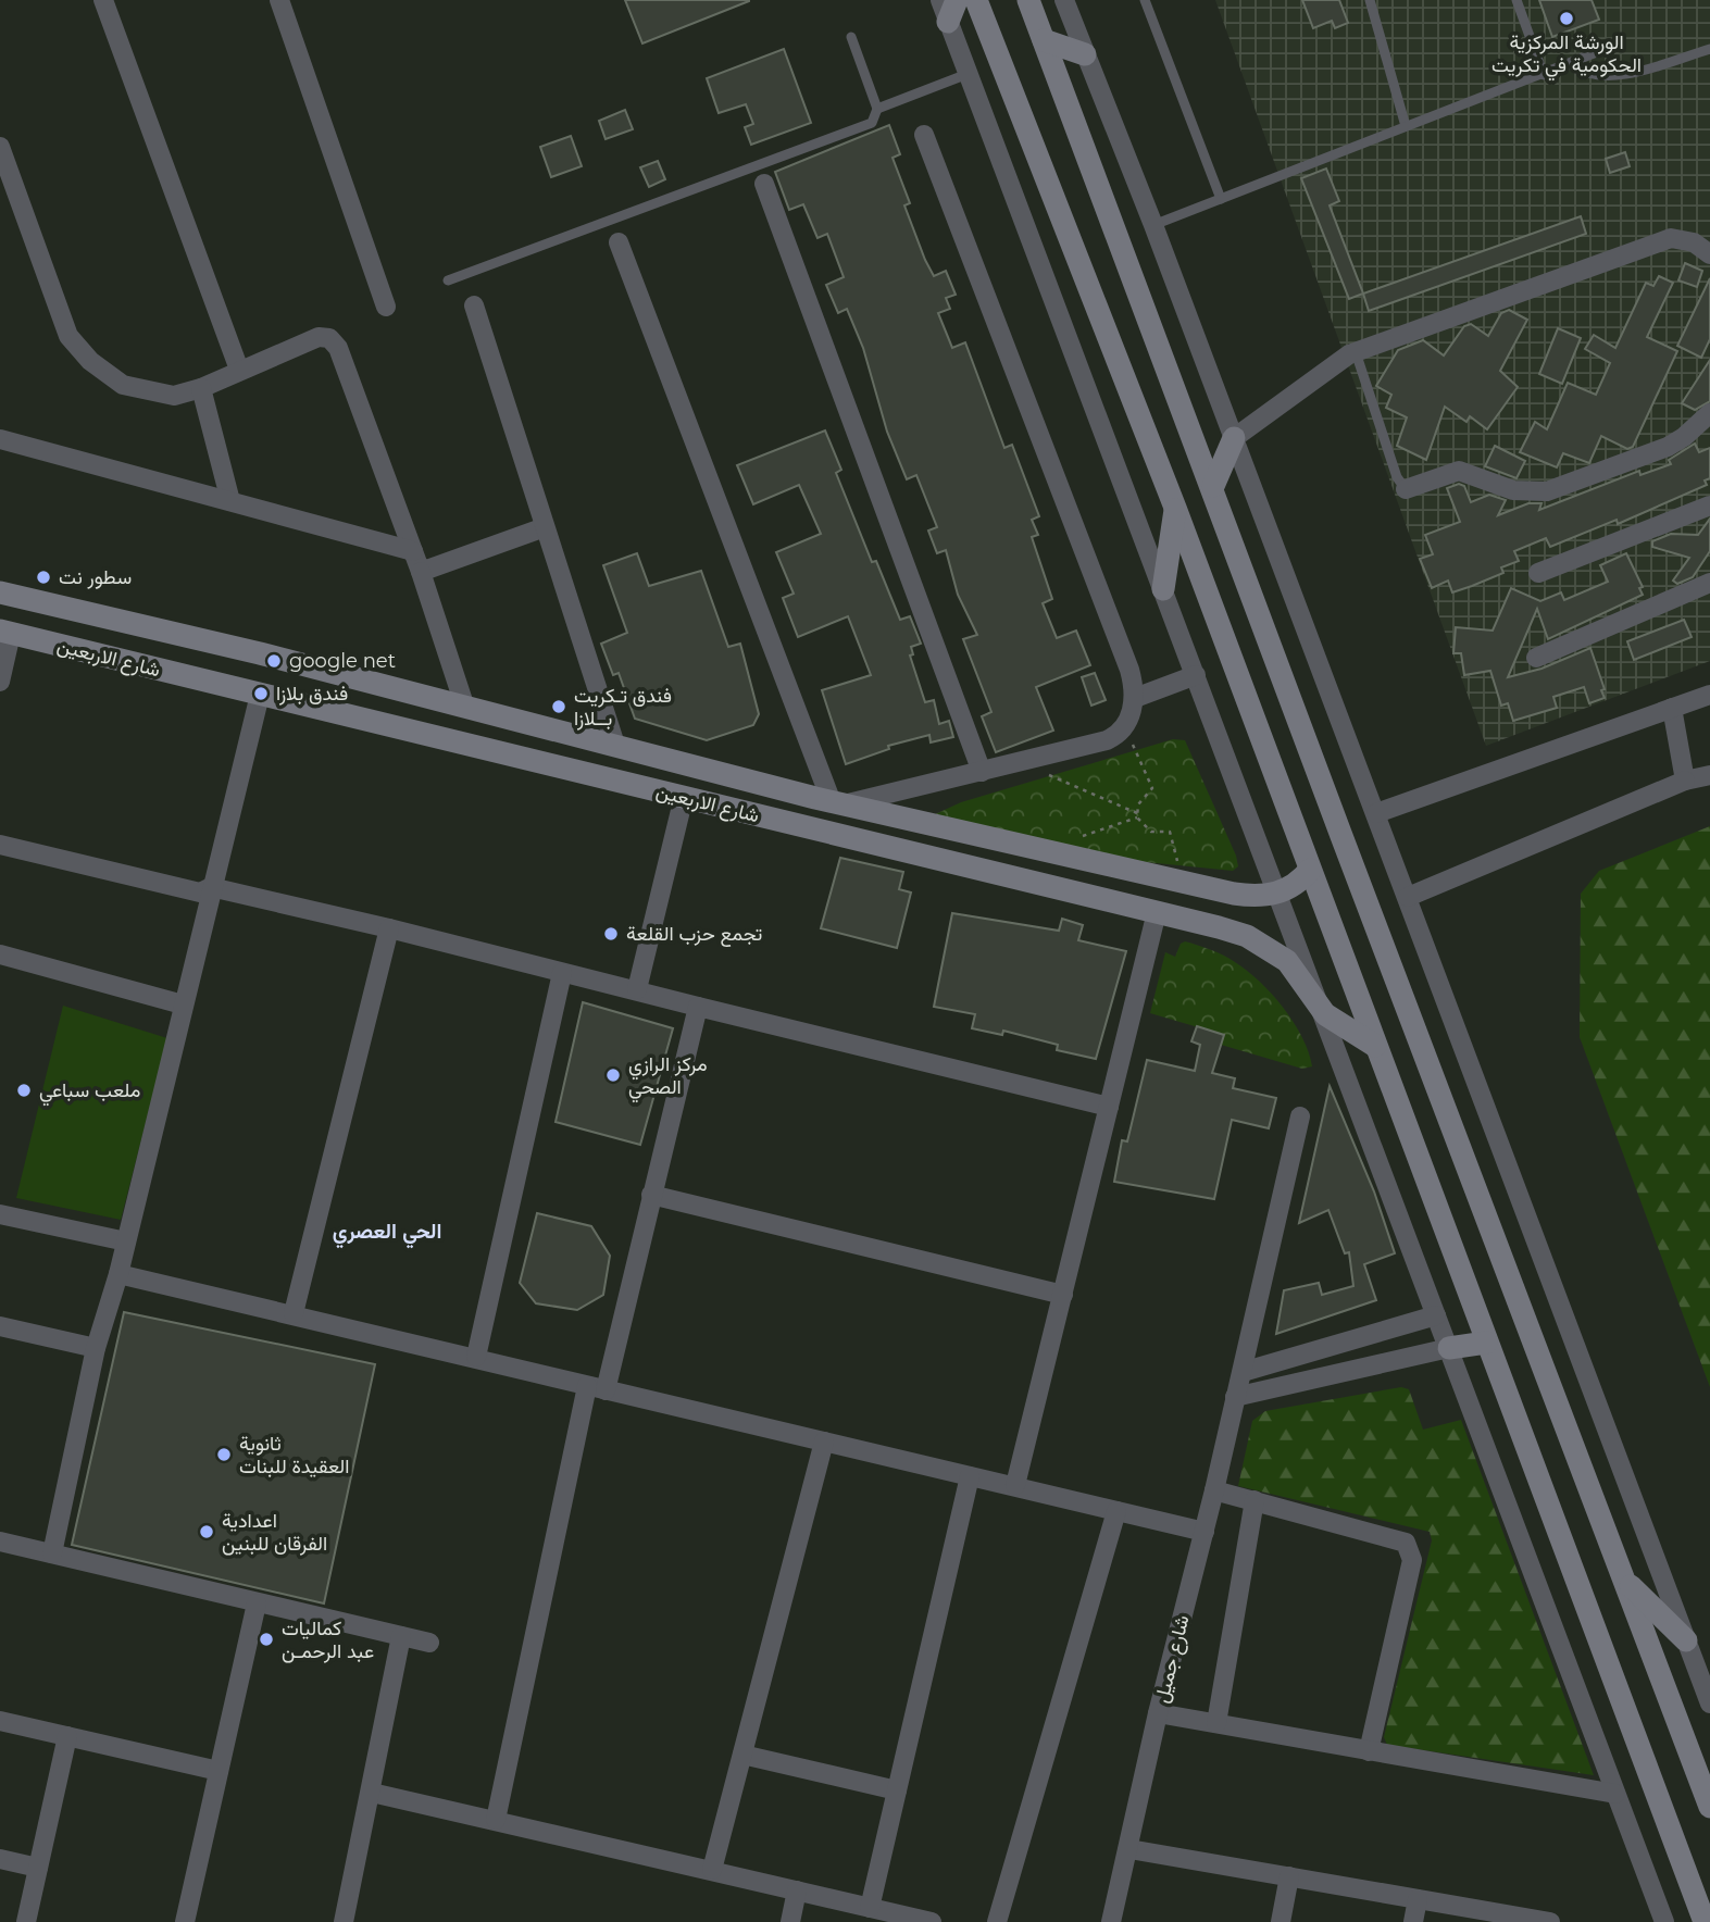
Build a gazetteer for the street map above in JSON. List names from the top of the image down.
{
  "streets": {
    "main road": ["شارع الاربعين"],
    "street": ["شارع جميل"]
  },
  "districts": ["الحي العصري"],
  "places": [
    "الورشة المركزية الحكومية في تكريت",
    "سطور نت",
    "google net",
    "فندق بلازا",
    "فندق تـكريت بــلازا",
    "تجمع حزب القلعة",
    "مركز الرازي الصحي",
    "ملعب سباعي",
    "ثانوية العقيدة للبنات",
    "اعدادية الفرقان للبنين",
    "كماليات عبد الرحمـن"
  ]
}
